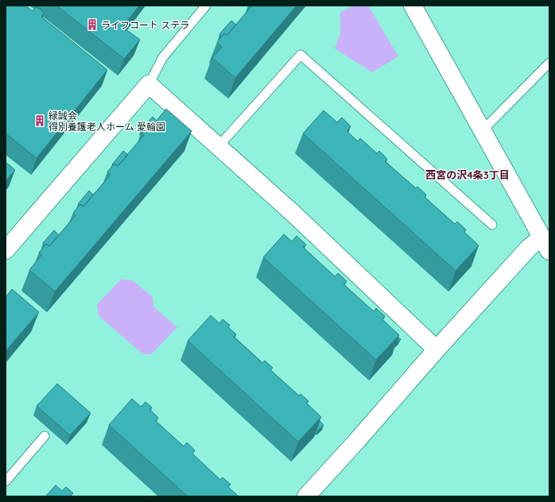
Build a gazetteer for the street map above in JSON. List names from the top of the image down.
{
  "districts": ["西宮の沢4条3丁目"],
  "places": {
    "building": ["ライフコート ステラ", "緑誠会 得別養護老人ホーム 愛輪園"]
  }
}
